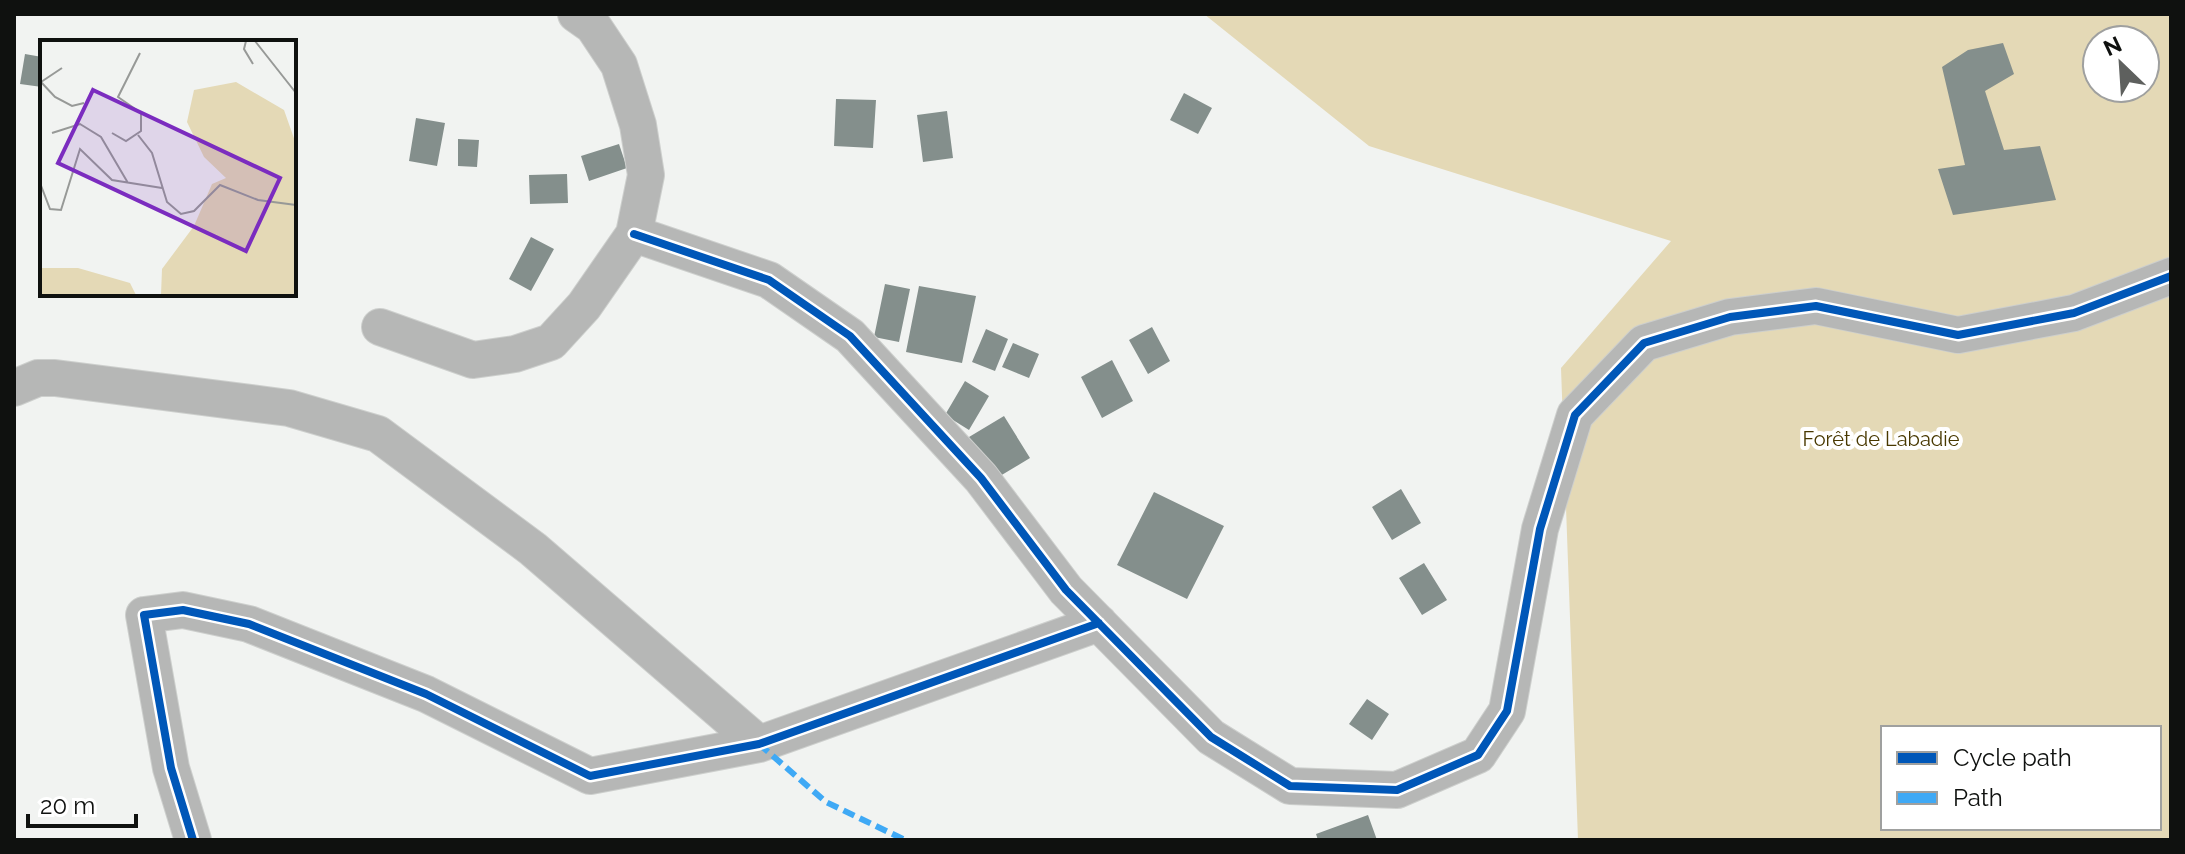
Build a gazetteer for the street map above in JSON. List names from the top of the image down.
{
  "parks": ["Forêt de Labadie"],
  "legend": ["Cycle path", "Path"],
  "scale_bar": "20 m",
  "north": "top left"
}
